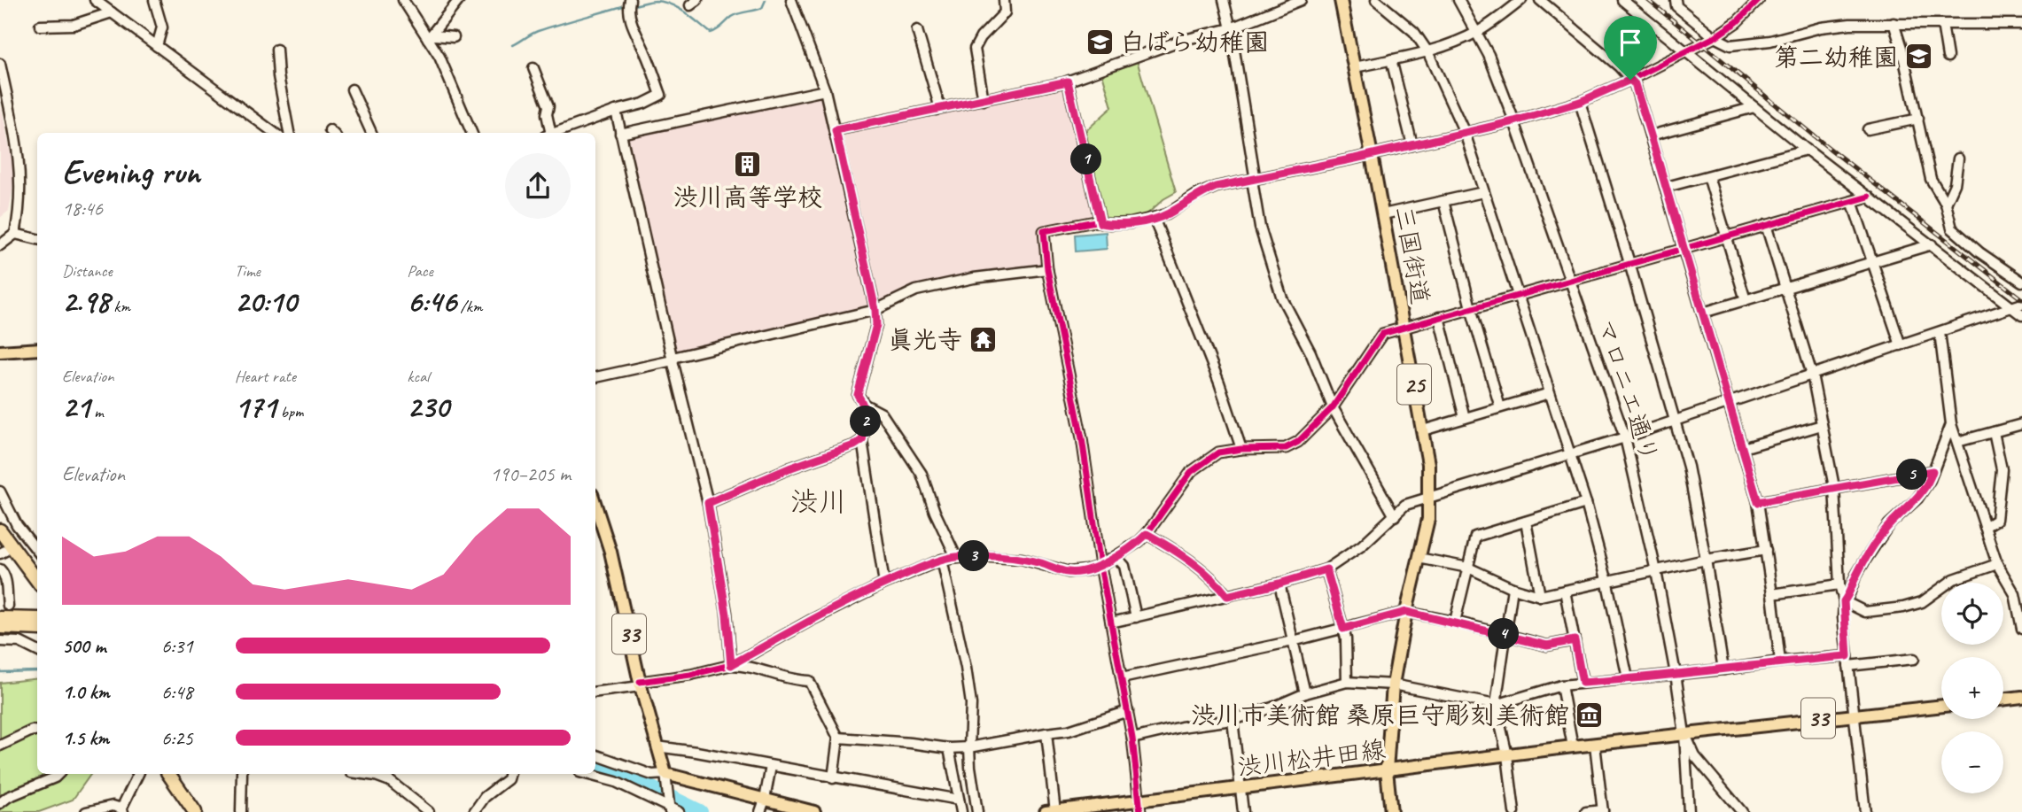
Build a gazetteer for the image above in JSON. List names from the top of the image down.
{
  "streets": {
    "main road": [
      "三国街道",
      "25",
      "33",
      "渋川松井田線"
    ],
    "street": ["マロニエ通り"]
  },
  "crossings": [
    ["三国街道", "渋川松井田線"],
    ["マロニエ通り", "渋川松井田線"]
  ],
  "districts": ["渋川"],
  "places": {
    "school or university": ["白ばら幼稚園", "第二幼稚園"],
    "building": ["渋川高等学校"],
    "temple": ["眞光寺"],
    "museum": ["渋川市美術館 桑原巨守彫刻美術館"]
  },
  "page": {
    "heading": ["Evening run", "18:46"],
    "pins": [
      "1",
      "2",
      "5",
      "3",
      "4"
    ],
    "stats": [
      ["Distance", "2.98 km"],
      ["Time", "20:10"],
      ["Pace", "6:46 /km"],
      ["Elevation", "21 m"],
      ["Heart rate", "171 bpm"],
      ["kcal", "230"]
    ],
    "chart": ["Elevation", "190–205 m"],
    "map_buttons": ["+", "−"],
    "list": [
      {
        "name": "500 m",
        "note": "6:31"
      },
      {
        "name": "1.0 km",
        "note": "6:48"
      },
      {
        "name": "1.5 km",
        "note": "6:25"
      }
    ]
  }
}
